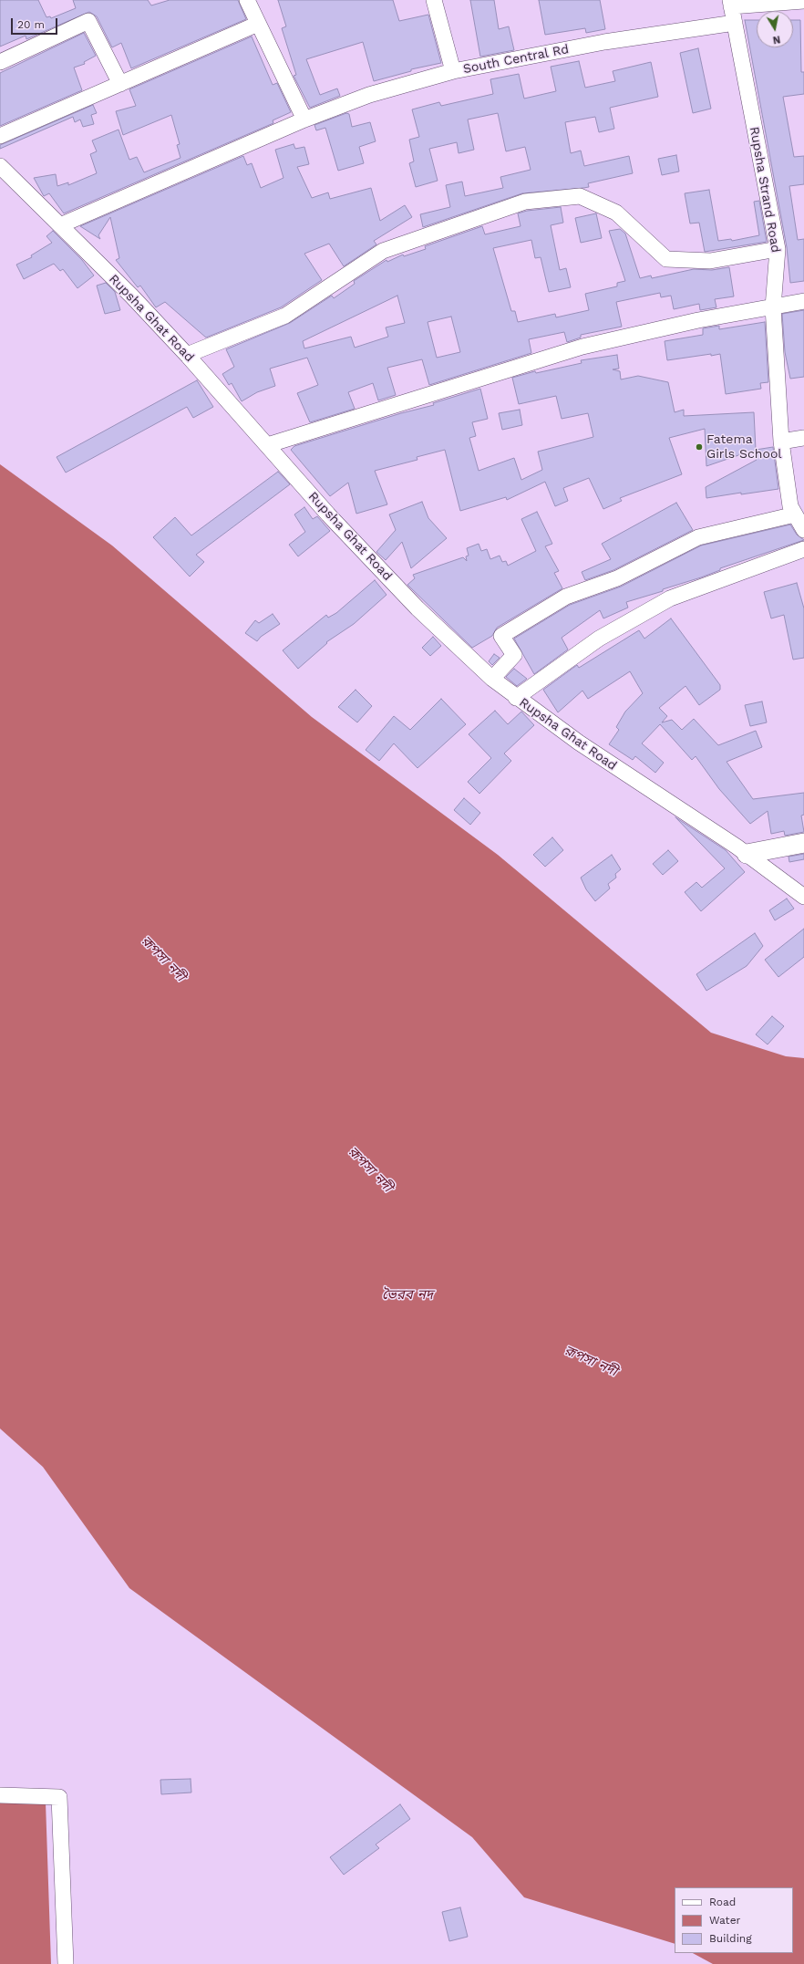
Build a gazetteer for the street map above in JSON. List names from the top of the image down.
{
  "streets": {
    "street": ["South Central Rd", "Rupsha Strand Road", "Rupsha Ghat Road"]
  },
  "crossings": [
    ["South Central Rd", "Rupsha Strand Road"],
    ["South Central Rd", "Rupsha Ghat Road"]
  ],
  "water": ["রূপসা নদী", "ভৈরব নদ"],
  "places": ["Fatema Girls School"],
  "legend": ["Road", "Water", "Building"],
  "scale_bar": "20 m",
  "north": "bottom"
}
